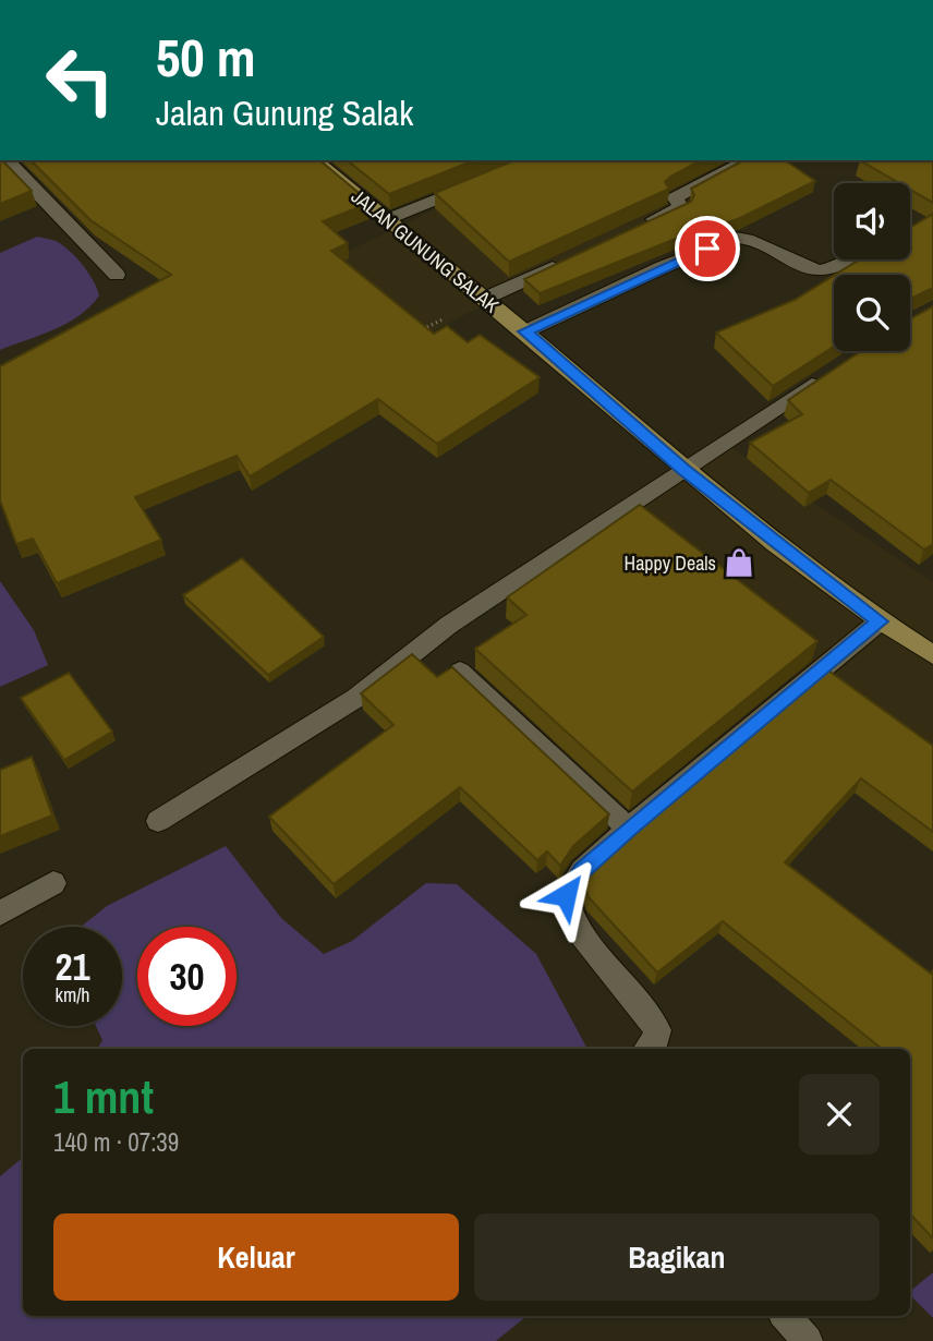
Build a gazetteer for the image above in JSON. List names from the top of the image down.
{
  "streets": {
    "main road": ["JALAN GUNUNG SALAK"]
  },
  "places": {
    "shop": ["Happy Deals"]
  },
  "page": {
    "turn": ["50 m", "Jalan Gunung Salak"],
    "speed": "21 km/h",
    "limit": "30",
    "heading": ["1 mnt", "140 m · 07:39"],
    "buttons": ["Keluar", "Bagikan"]
  }
}
